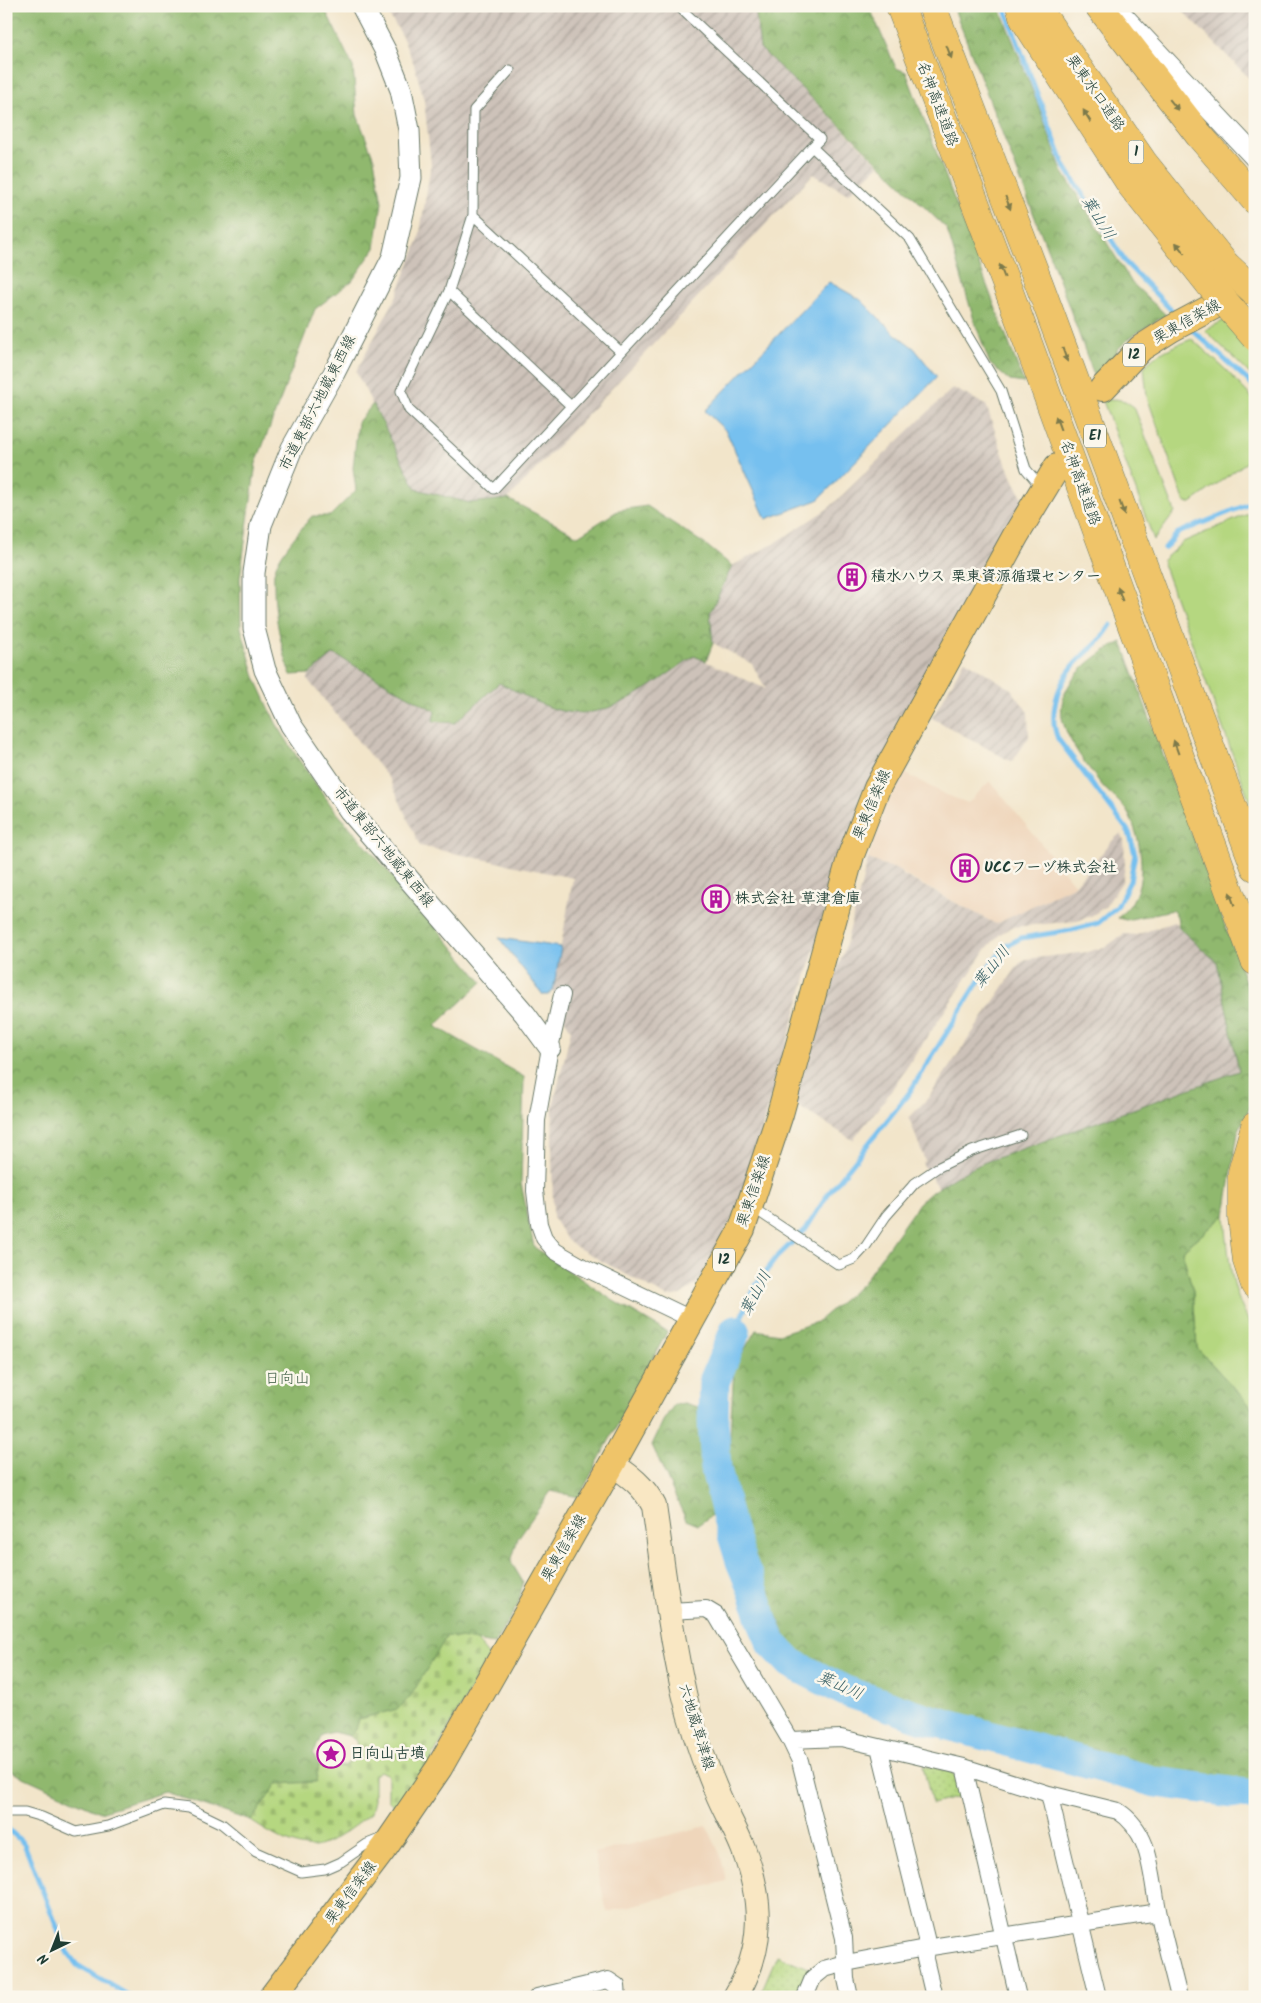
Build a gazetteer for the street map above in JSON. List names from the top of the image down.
{
  "streets": {
    "highway": [
      "栗東水口道路",
      "名神高速道路",
      "1",
      "E1"
    ],
    "main road": ["栗東信楽線", "12", "六地蔵草津線"],
    "street": ["市道東部六地蔵東西線"]
  },
  "crossings": [
    ["栗東信楽線", "六地蔵草津線"]
  ],
  "water": ["葉山川"],
  "parks": ["日向山"],
  "places": {
    "building": ["積水ハウス 栗東資源循環センター", "UCCフーヅ株式会社", "株式会社 草津倉庫"],
    "place": ["日向山古墳"]
  },
  "north": "bottom left"
}
